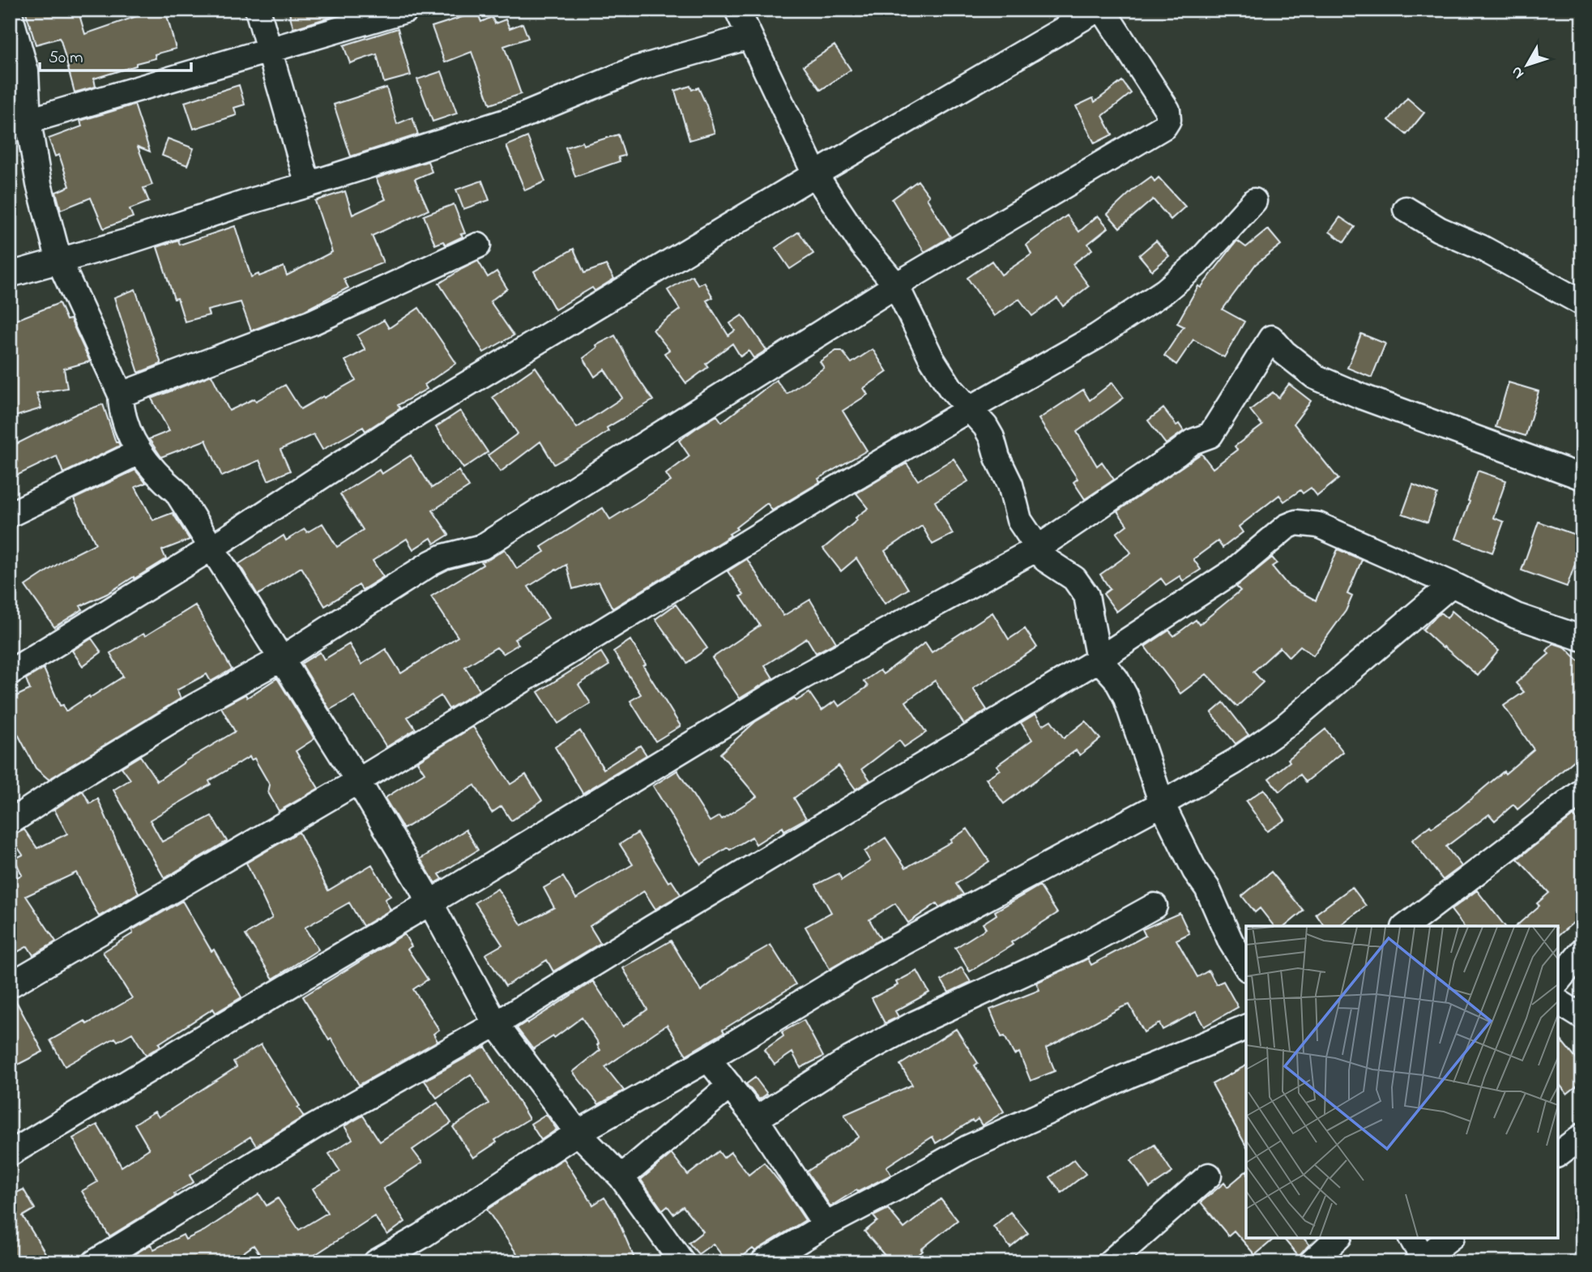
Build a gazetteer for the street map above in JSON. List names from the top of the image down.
{
  "scale_bar": "50 m",
  "north": "bottom left"
}
